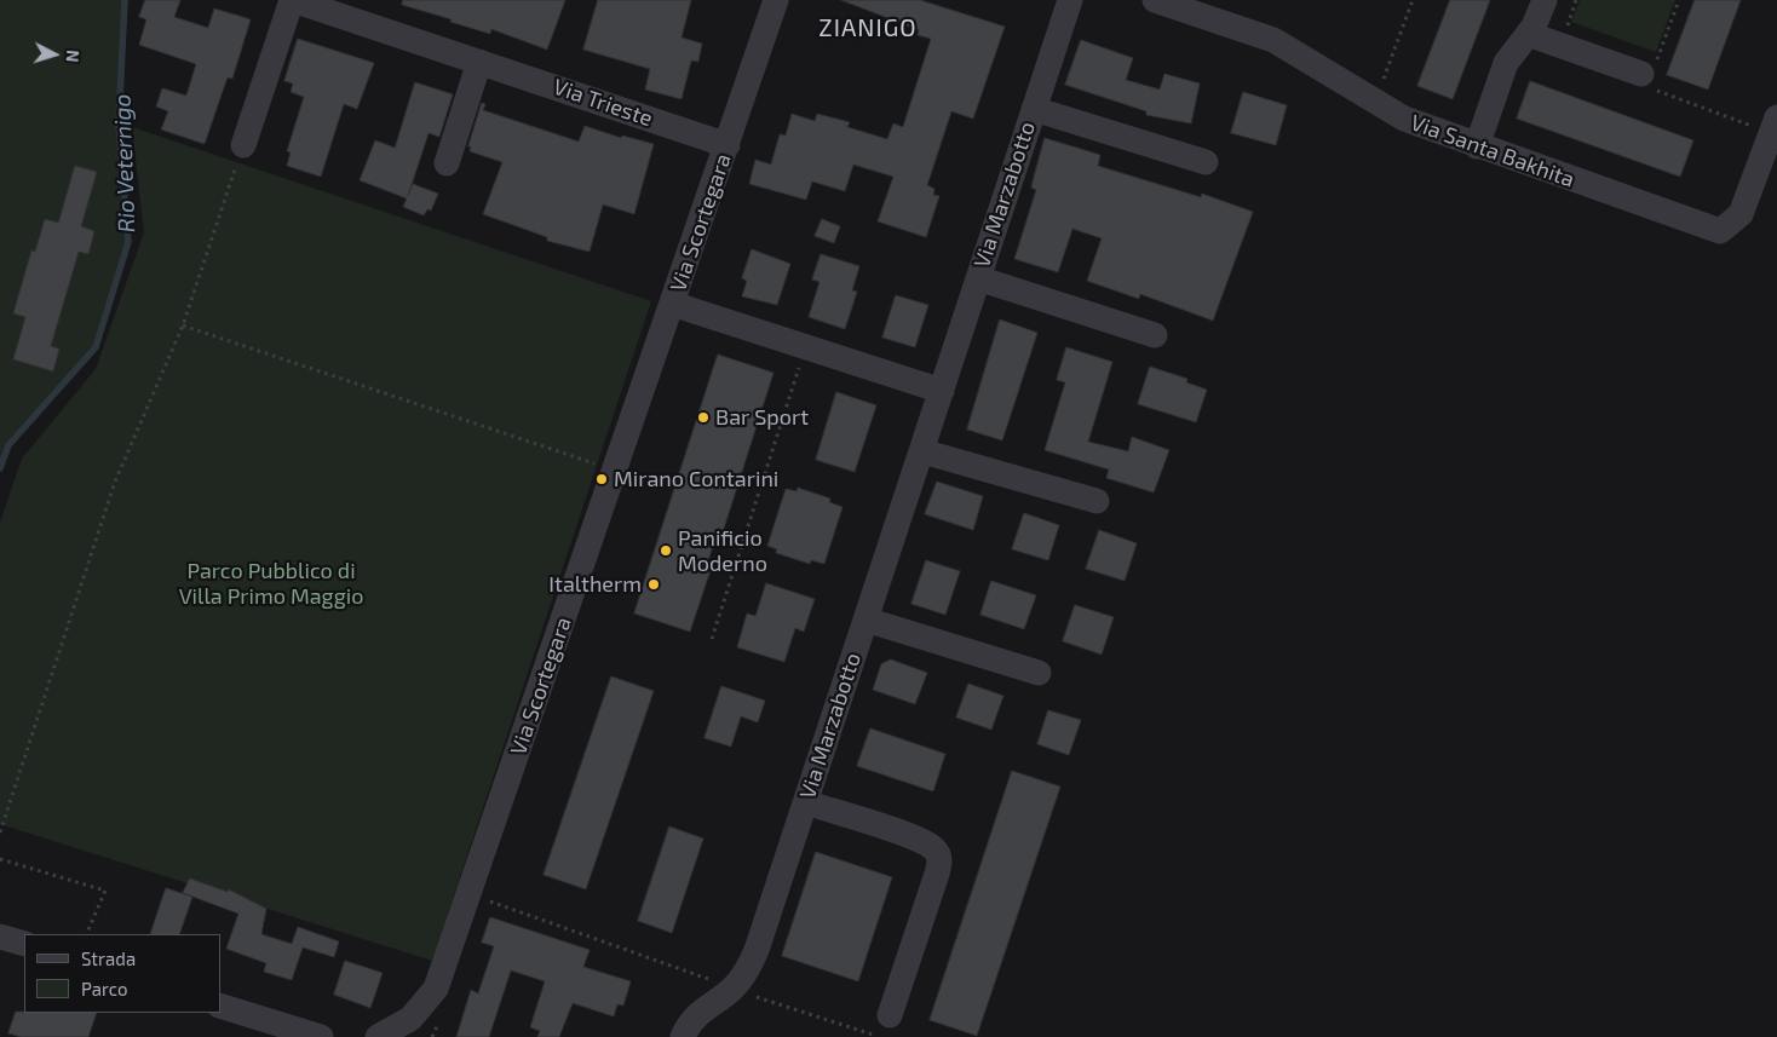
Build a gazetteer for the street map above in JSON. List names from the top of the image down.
{
  "streets": {
    "street": [
      "Via Trieste",
      "Via Santa Bakhita",
      "Via Marzabotto",
      "Via Scortegara"
    ]
  },
  "crossings": [
    ["Via Trieste", "Via Scortegara"]
  ],
  "districts": ["ZIANIGO"],
  "water": ["Rio Veternigo"],
  "parks": ["Parco Pubblico di Villa Primo Maggio"],
  "places": [
    "Bar Sport",
    "Mirano Contarini",
    "Panificio Moderno",
    "Italtherm"
  ],
  "legend": ["Strada", "Parco"],
  "north": "right"
}
